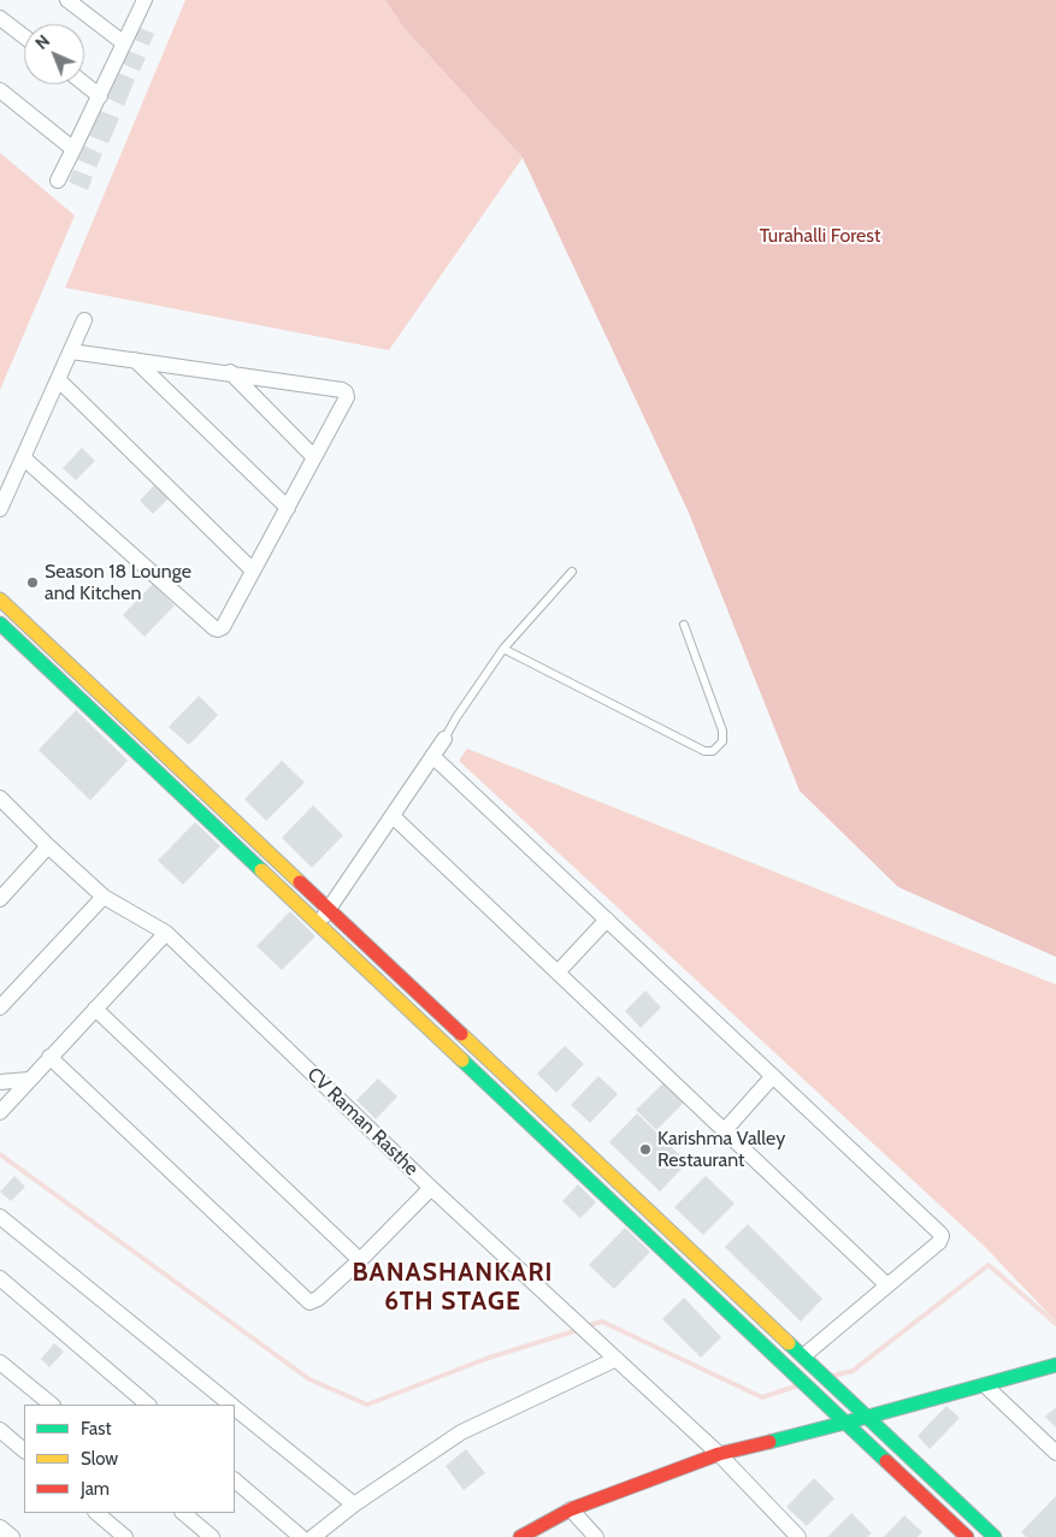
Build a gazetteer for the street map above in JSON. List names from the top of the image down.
{
  "streets": {
    "street": ["CV Raman Rasthe"]
  },
  "districts": ["BANASHANKARI 6TH STAGE"],
  "parks": ["Turahalli Forest"],
  "places": ["Season 18 Lounge and Kitchen", "Karishma Valley Restaurant"],
  "legend": ["Fast", "Slow", "Jam"],
  "north": "top left"
}
